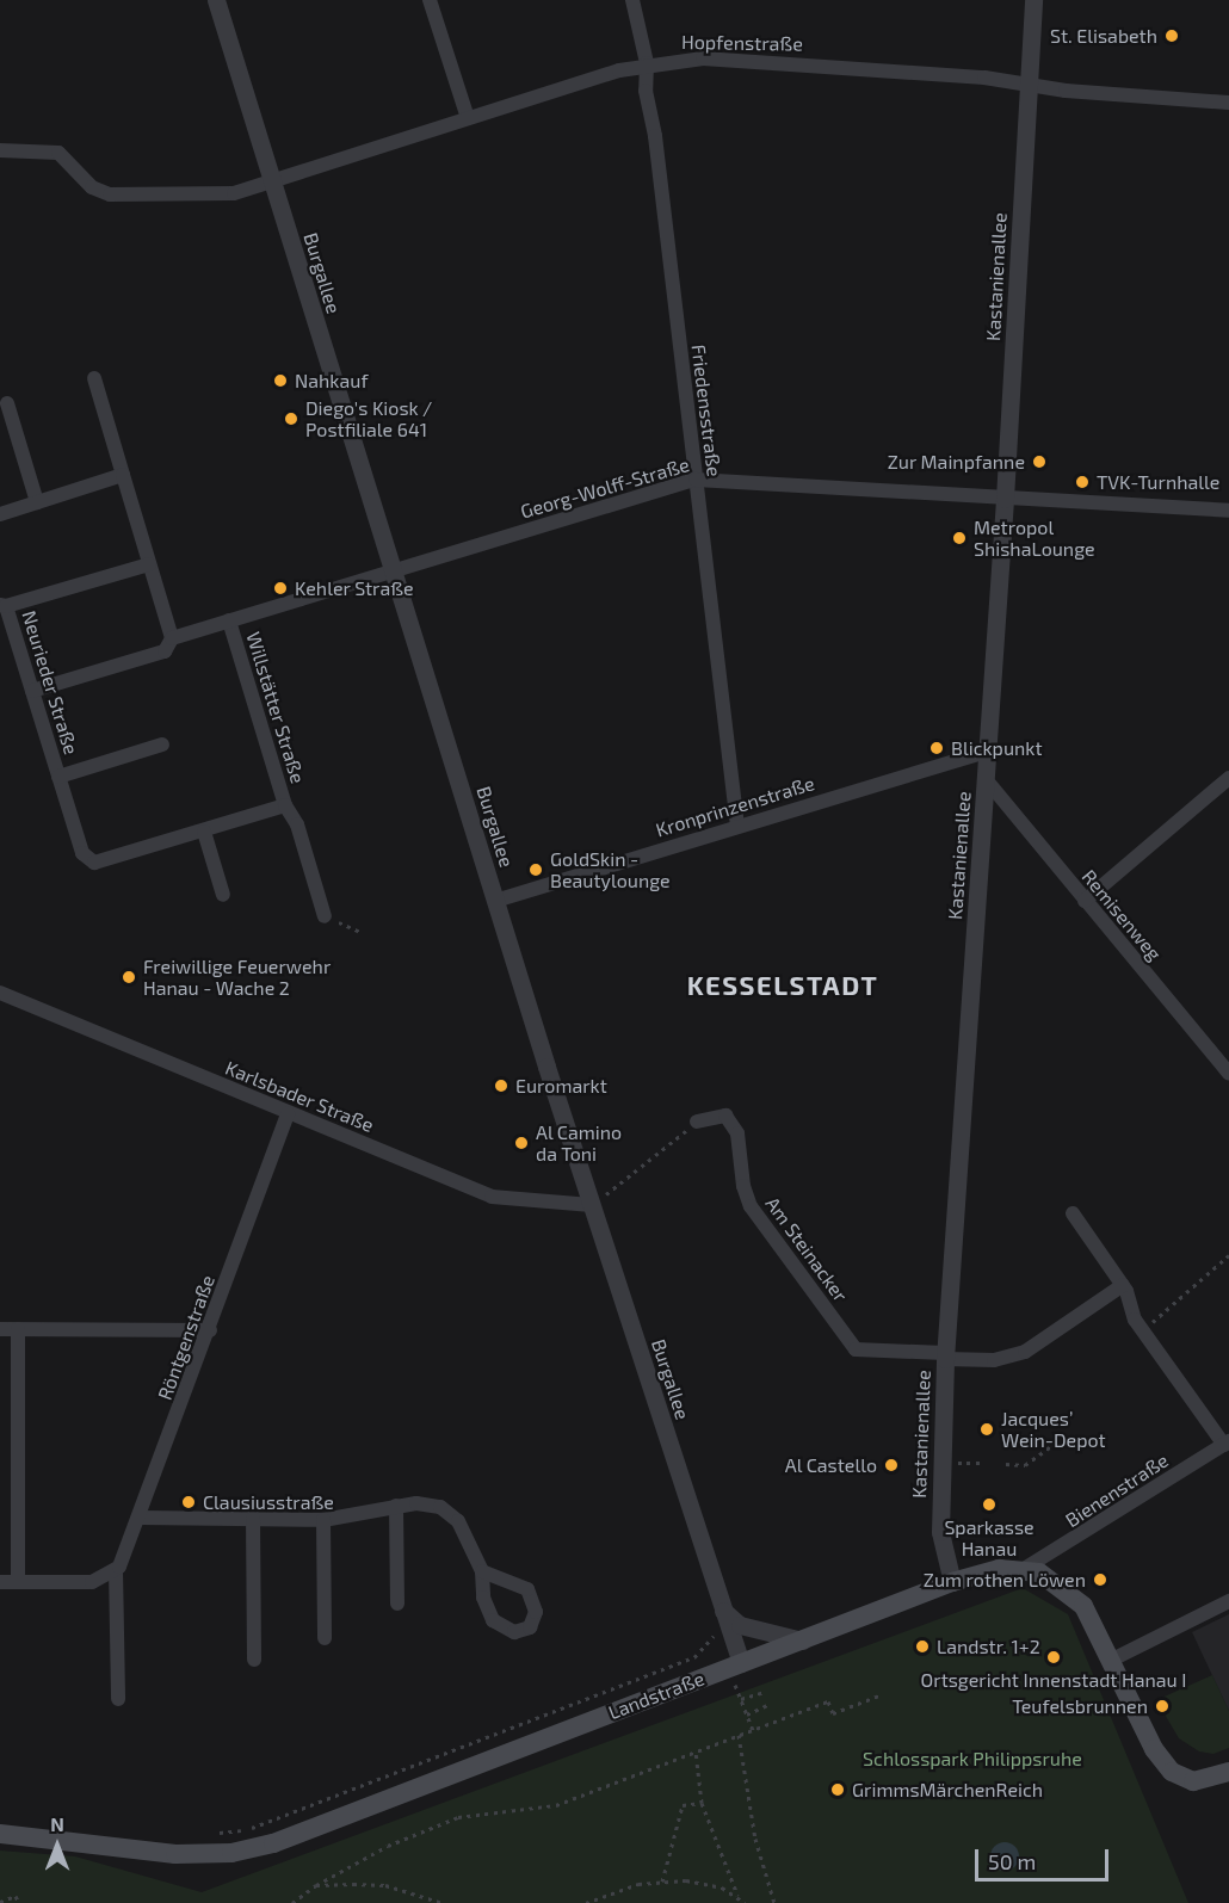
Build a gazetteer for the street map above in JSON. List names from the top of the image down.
{
  "streets": {
    "main road": ["Landstraße"],
    "street": [
      "Hopfenstraße",
      "Burgallee",
      "Kastanienallee",
      "Friedensstraße",
      "Georg-Wolff-Straße",
      "Neurieder Straße",
      "Willstätter Straße",
      "Kronprinzenstraße",
      "Remisenweg",
      "Karlsbader Straße",
      "Am Steinacker",
      "Röntgenstraße",
      "Bienenstraße"
    ]
  },
  "crossings": [
    ["Hopfenstraße", "Burgallee"],
    ["Hopfenstraße", "Kastanienallee"],
    ["Hopfenstraße", "Friedensstraße"],
    ["Burgallee", "Georg-Wolff-Straße"],
    ["Burgallee", "Kronprinzenstraße"],
    ["Burgallee", "Karlsbader Straße"],
    ["Burgallee", "Landstraße"],
    ["Kastanienallee", "Georg-Wolff-Straße"],
    ["Kastanienallee", "Kronprinzenstraße"],
    ["Kastanienallee", "Remisenweg"],
    ["Kastanienallee", "Am Steinacker"],
    ["Kastanienallee", "Landstraße"],
    ["Friedensstraße", "Georg-Wolff-Straße"],
    ["Friedensstraße", "Kronprinzenstraße"],
    ["Neurieder Straße", "Willstätter Straße"],
    ["Karlsbader Straße", "Röntgenstraße"],
    ["Bienenstraße", "Landstraße"]
  ],
  "districts": ["KESSELSTADT"],
  "parks": ["Schlosspark Philippsruhe"],
  "places": [
    "St. Elisabeth",
    "Nahkauf",
    "Diego's Kiosk / Postfiliale 641",
    "Zur Mainpfanne",
    "TVK-Turnhalle",
    "Metropol ShishaLounge",
    "Kehler Straße",
    "Blickpunkt",
    "GoldSkin - Beautylounge",
    "Freiwillige Feuerwehr Hanau - Wache 2",
    "Euromarkt",
    "Al Camino da Toni",
    "Jacques’ Wein-Depot",
    "Al Castello",
    "Clausiusstraße",
    "Sparkasse Hanau",
    "Zum rothen Löwen",
    "Landstr. 1+2",
    "Ortsgericht Innenstadt Hanau I",
    "Teufelsbrunnen",
    "GrimmsMärchenReich"
  ],
  "scale_bar": "50 m",
  "north": "top"
}
